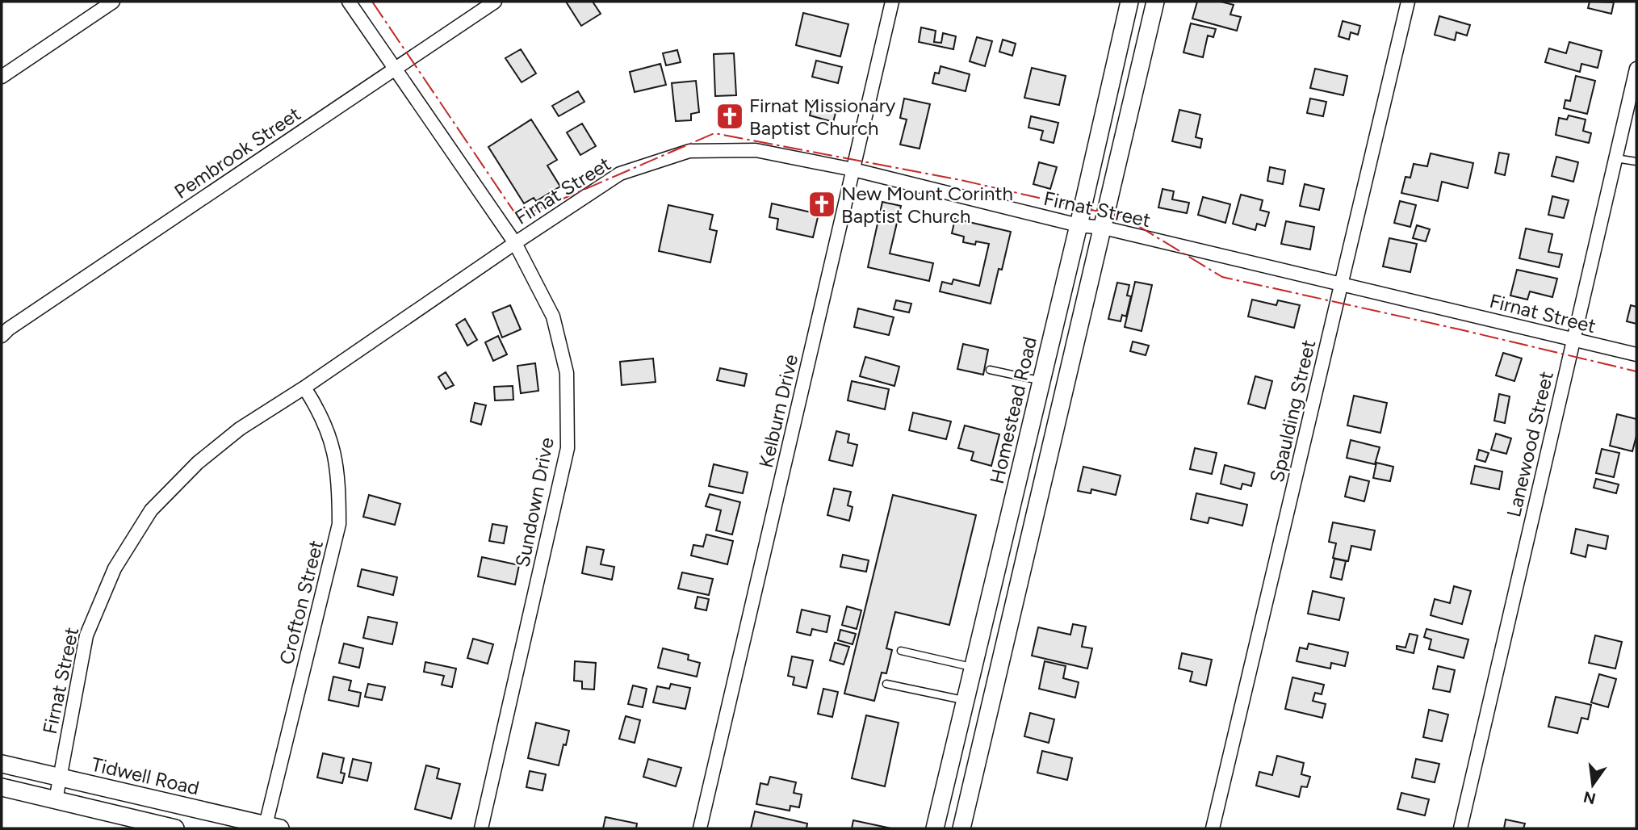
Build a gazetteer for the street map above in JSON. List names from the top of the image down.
{
  "streets": {
    "main road": ["Homestead Road", "Tidwell Road"],
    "street": [
      "Pembrook Street",
      "Firnat Street",
      "Kelburn Drive",
      "Spaulding Street",
      "Lanewood Street",
      "Sundown Drive",
      "Crofton Street"
    ]
  },
  "crossings": [
    ["Pembrook Street", "Sundown Drive"],
    ["Firnat Street", "Homestead Road"],
    ["Firnat Street", "Kelburn Drive"],
    ["Firnat Street", "Spaulding Street"],
    ["Firnat Street", "Lanewood Street"],
    ["Firnat Street", "Sundown Drive"],
    ["Firnat Street", "Crofton Street"],
    ["Firnat Street", "Tidwell Road"],
    ["Crofton Street", "Tidwell Road"]
  ],
  "places": {
    "church": ["Firnat Missionary Baptist Church", "New Mount Corinth Baptist Church"]
  },
  "north": "bottom"
}
